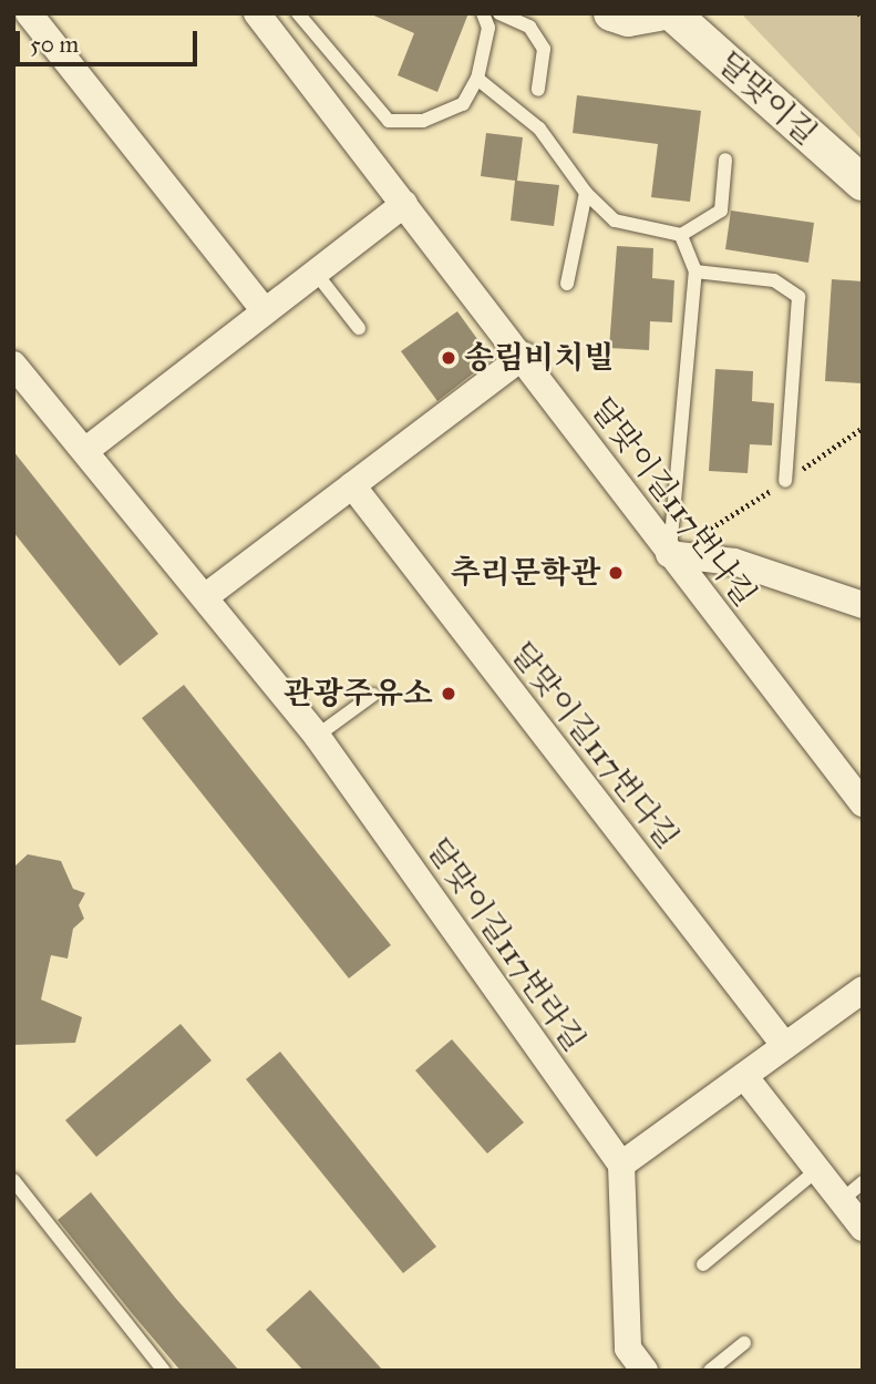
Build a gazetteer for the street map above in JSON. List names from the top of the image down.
{
  "streets": {
    "street": [
      "달맞이길",
      "달맞이길117번나길",
      "달맞이길117번다길",
      "달맞이길117번라길"
    ]
  },
  "places": ["송림비치빌", "추리문학관", "관광주유소"],
  "scale_bar": "50 m"
}
